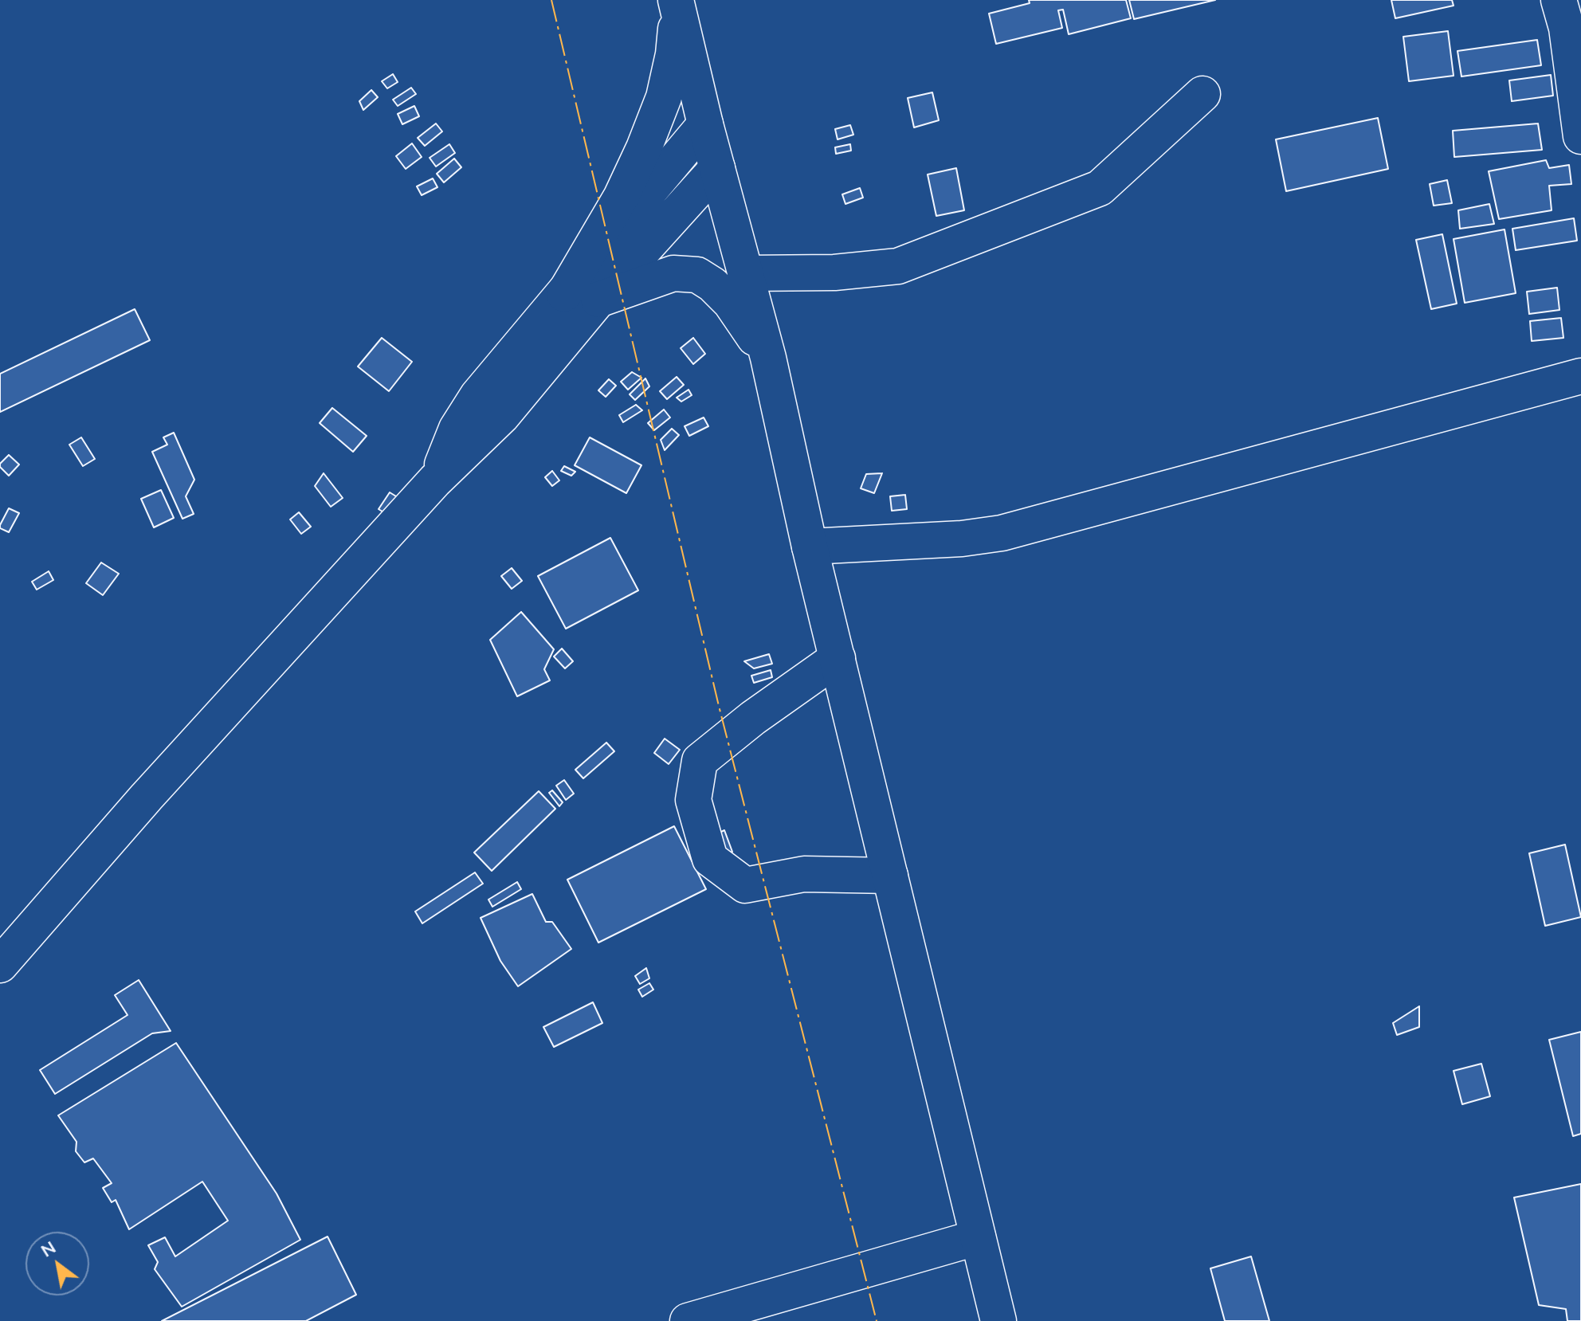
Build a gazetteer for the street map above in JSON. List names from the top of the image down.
{
  "north": "top left"
}
